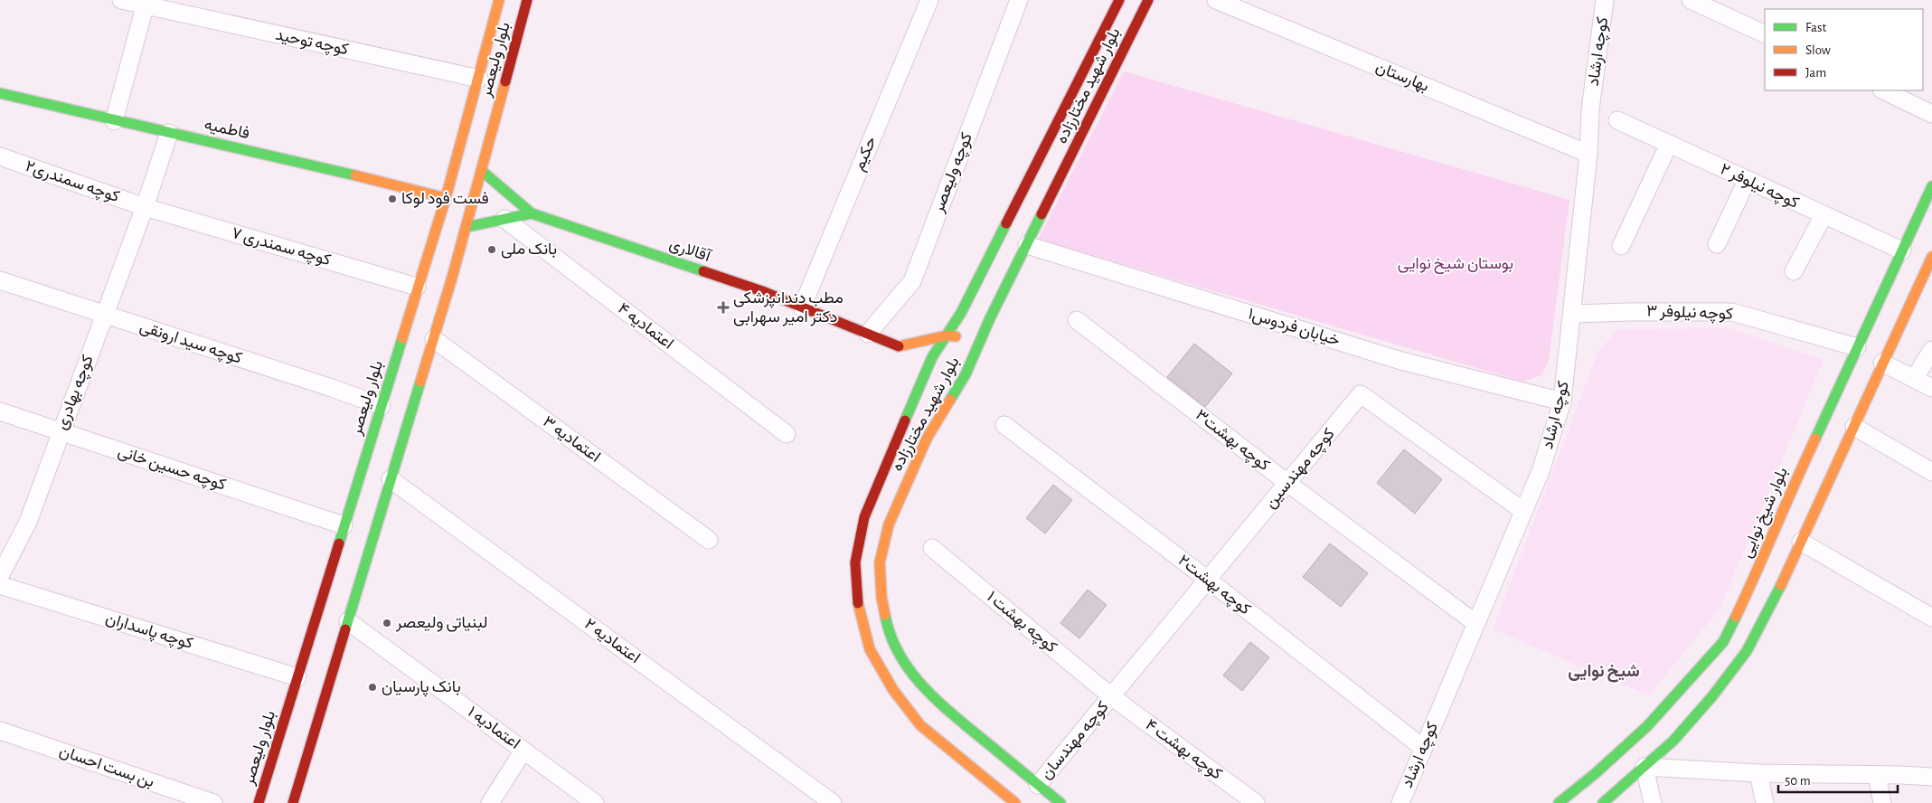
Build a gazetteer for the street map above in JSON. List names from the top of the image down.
{
  "streets": {
    "main road": [
      "بلوار ولیعصر",
      "بلوار شهید مختارزاده",
      "فاطمیه",
      "آقالاری",
      "بلوار شیخ نوایی"
    ],
    "street": [
      "کوچه توحید",
      "کوچه ارشاد",
      "بهارستان",
      "حکیم",
      "کوچه ولیعصر",
      "کوچه سمندری۲",
      "کوچه نیلوفر ۲",
      "کوچه سمندری ۷",
      "کوچه نیلوفر ۳",
      "اعتمادیه ۴",
      "خیابان فردوس۱",
      "کوچه سید ارونقی",
      "کوچه بهادری",
      "اعتمادیه ۳",
      "کوچه بهشت۳",
      "کوچه حسین خانی",
      "کوچه مهندسین",
      "کوچه بهشت۲",
      "کوچه بهشت ۱",
      "کوچه پاسداران",
      "اعتمادیه ۲",
      "اعتمادیه ۱",
      "کوچه مهندسان",
      "کوچه بهشت ۴",
      "بن بست احسان"
    ]
  },
  "crossings": [
    ["کوچه توحید", "بلوار ولیعصر"],
    ["کوچه ارشاد", "بهارستان"],
    ["کوچه ارشاد", "کوچه نیلوفر ۳"],
    ["کوچه ارشاد", "خیابان فردوس۱"],
    ["کوچه ارشاد", "کوچه بهشت۳"],
    ["کوچه ارشاد", "کوچه مهندسین"],
    ["کوچه ارشاد", "کوچه بهشت۲"],
    ["بلوار ولیعصر", "فاطمیه"],
    ["بلوار ولیعصر", "کوچه سمندری ۷"],
    ["بلوار ولیعصر", "آقالاری"],
    ["بلوار ولیعصر", "کوچه سید ارونقی"],
    ["بلوار ولیعصر", "اعتمادیه ۳"],
    ["بلوار ولیعصر", "کوچه حسین خانی"],
    ["بلوار ولیعصر", "کوچه پاسداران"],
    ["بلوار ولیعصر", "اعتمادیه ۲"],
    ["بلوار ولیعصر", "اعتمادیه ۱"],
    ["بلوار شهید مختارزاده", "آقالاری"],
    ["بلوار شهید مختارزاده", "خیابان فردوس۱"],
    ["بلوار شهید مختارزاده", "کوچه مهندسان"],
    ["فاطمیه", "کوچه بهادری"],
    ["حکیم", "آقالاری"],
    ["کوچه ولیعصر", "آقالاری"],
    ["کوچه سمندری۲", "کوچه سمندری ۷"],
    ["کوچه سمندری۲", "کوچه بهادری"],
    ["کوچه نیلوفر ۲", "بلوار شیخ نوایی"],
    ["کوچه سمندری ۷", "کوچه بهادری"],
    ["آقالاری", "اعتمادیه ۴"],
    ["کوچه نیلوفر ۳", "بلوار شیخ نوایی"],
    ["کوچه سید ارونقی", "کوچه بهادری"],
    ["کوچه بهادری", "کوچه حسین خانی"],
    ["کوچه بهادری", "کوچه پاسداران"],
    ["کوچه بهشت۳", "کوچه مهندسین"],
    ["کوچه مهندسین", "کوچه بهشت۲"],
    ["کوچه مهندسین", "کوچه بهشت ۱"],
    ["کوچه مهندسین", "کوچه مهندسان"],
    ["کوچه مهندسین", "کوچه بهشت ۴"],
    ["کوچه بهشت ۱", "کوچه مهندسان"],
    ["کوچه بهشت ۱", "کوچه بهشت ۴"],
    ["کوچه مهندسان", "کوچه بهشت ۴"]
  ],
  "districts": ["شیخ نوایی"],
  "parks": ["بوستان شیخ نوایی"],
  "places": {
    "other": [
      "فست فود لوکا",
      "بانک ملی",
      "لبنیاتی ولیعصر",
      "بانک پارسیان"
    ],
    "health": ["مطب دندانپزشکی دکتر امیر سهرابی"]
  },
  "legend": ["Fast", "Slow", "Jam"],
  "scale_bar": "50 m"
}
